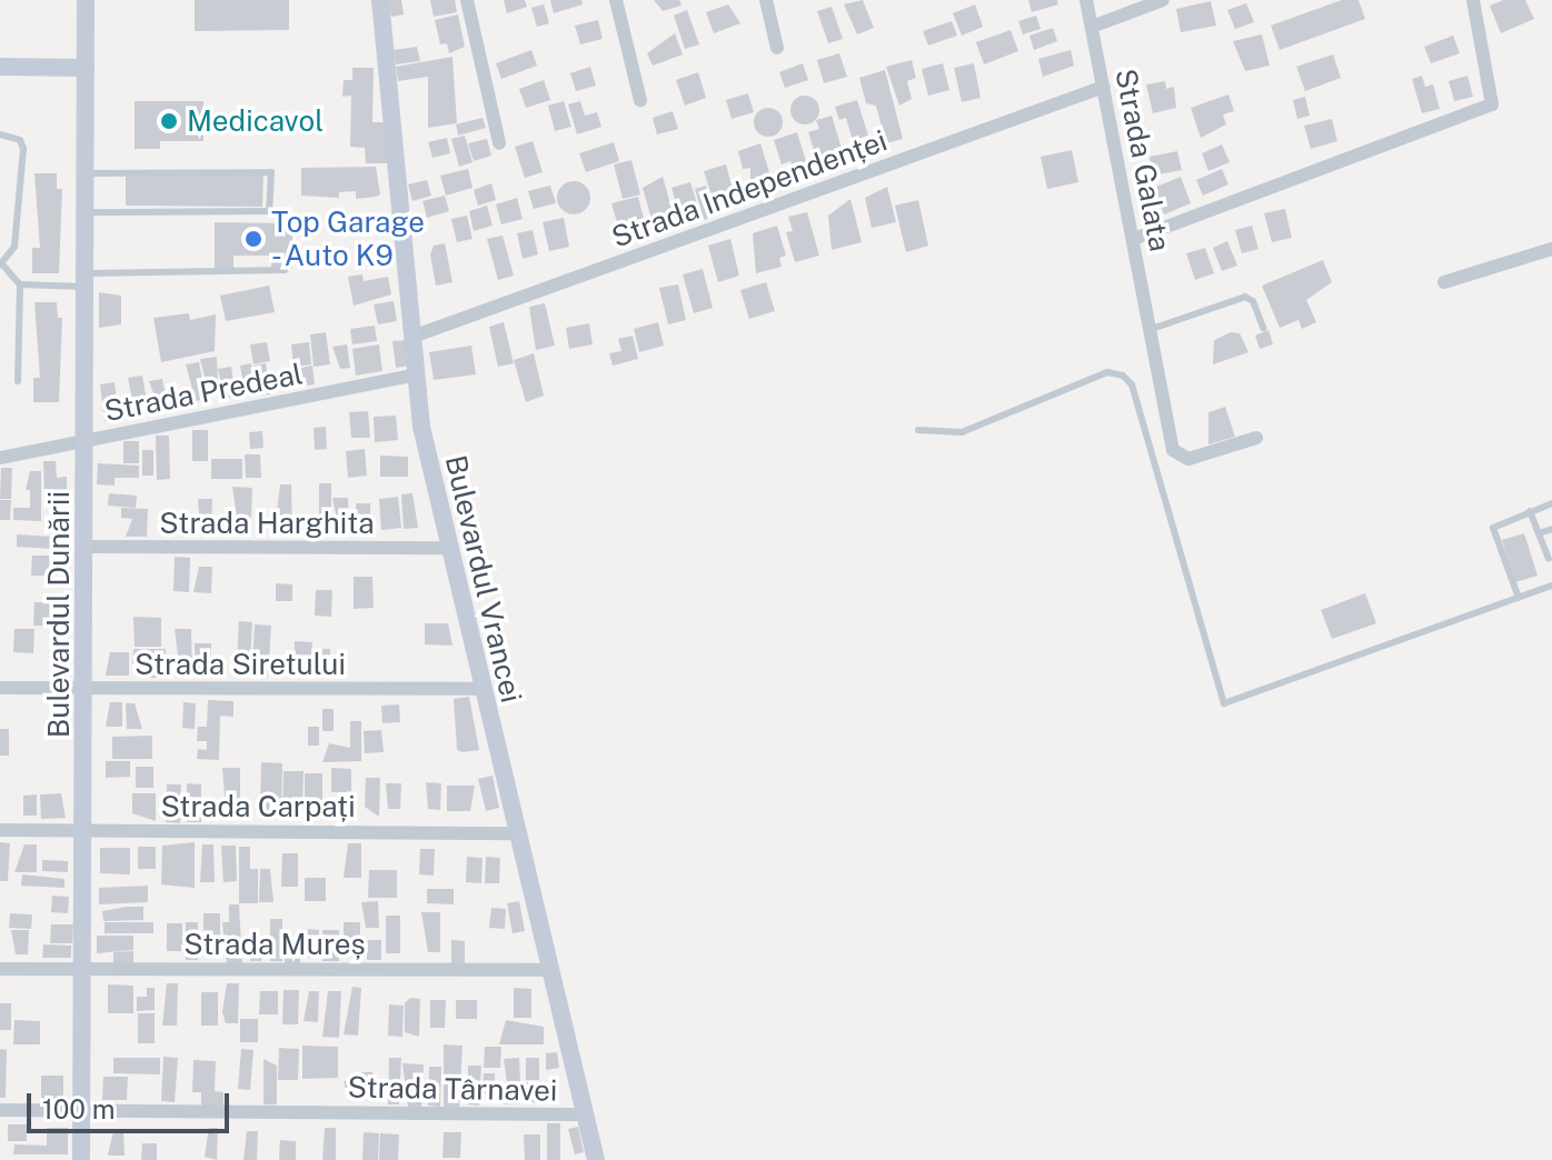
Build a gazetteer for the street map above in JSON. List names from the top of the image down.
{
  "streets": {
    "street": [
      "Strada Galata",
      "Strada Independenței",
      "Strada Predeal",
      "Strada Harghita",
      "Bulevardul Vrancei",
      "Bulevardul Dunării",
      "Strada Siretului",
      "Strada Carpați",
      "Strada Mureș",
      "Strada Târnavei"
    ]
  },
  "crossings": [
    ["Strada Galata", "Strada Independenței"],
    ["Strada Independenței", "Bulevardul Vrancei"],
    ["Strada Predeal", "Bulevardul Vrancei"],
    ["Strada Predeal", "Bulevardul Dunării"],
    ["Strada Harghita", "Bulevardul Vrancei"],
    ["Strada Harghita", "Bulevardul Dunării"],
    ["Bulevardul Vrancei", "Strada Siretului"],
    ["Bulevardul Vrancei", "Strada Carpați"],
    ["Bulevardul Vrancei", "Strada Mureș"],
    ["Bulevardul Vrancei", "Strada Târnavei"],
    ["Bulevardul Dunării", "Strada Siretului"],
    ["Bulevardul Dunării", "Strada Carpați"],
    ["Bulevardul Dunării", "Strada Mureș"],
    ["Bulevardul Dunării", "Strada Târnavei"]
  ],
  "places": ["Medicavol", "Top Garage - Auto K9"],
  "scale_bar": "100 m"
}
